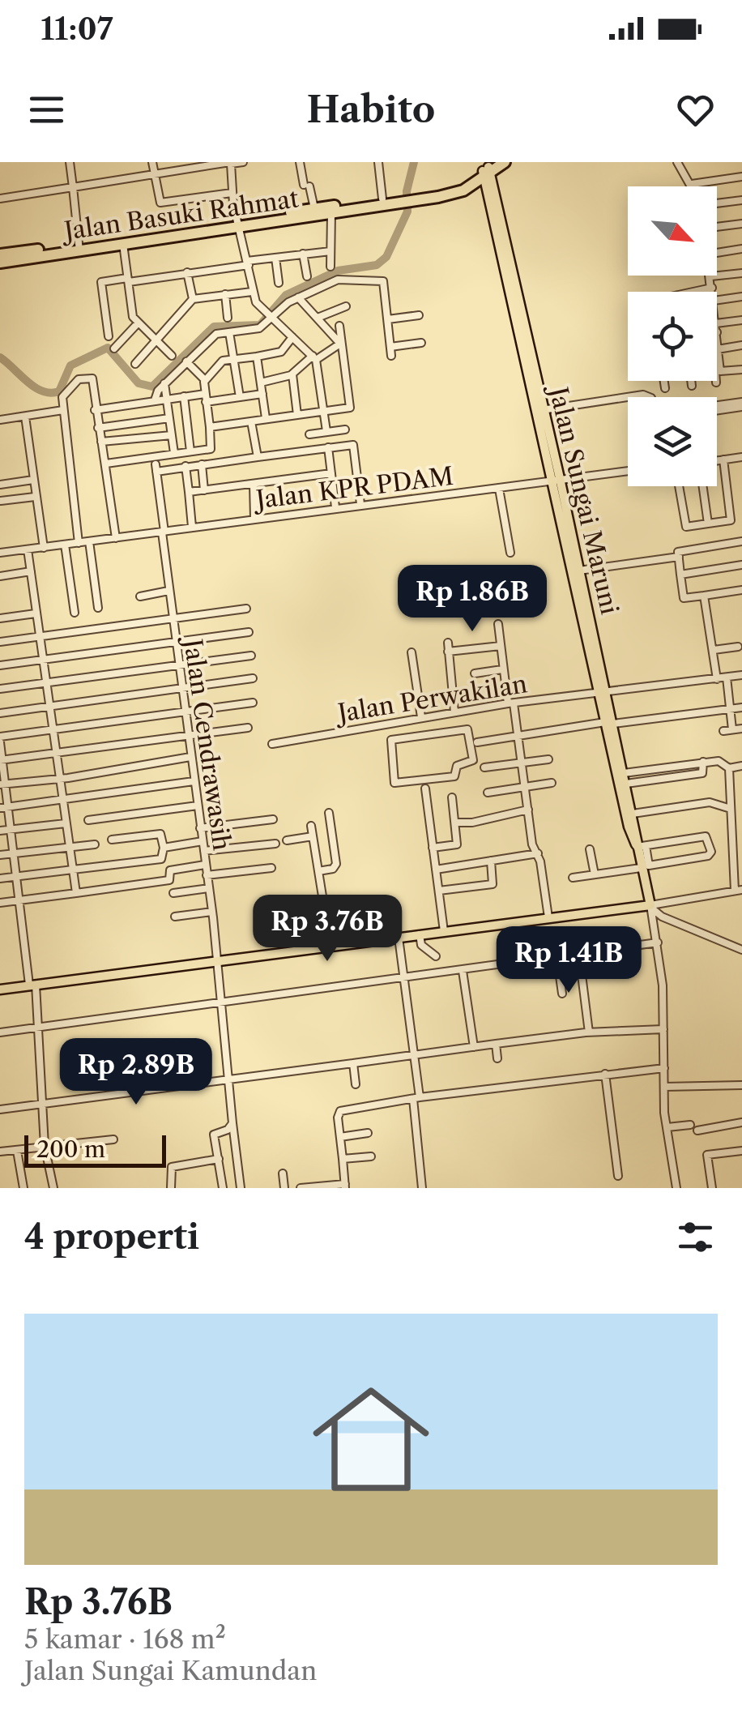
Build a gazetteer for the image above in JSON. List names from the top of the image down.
{
  "streets": {
    "highway": ["Jalan Basuki Rahmat"],
    "main road": ["Jalan Sungai Maruni"],
    "street": ["Jalan KPR PDAM", "Jalan Perwakilan", "Jalan Cendrawasih"]
  },
  "crossings": [
    ["Jalan Basuki Rahmat", "Jalan Sungai Maruni"],
    ["Jalan KPR PDAM", "Jalan Sungai Maruni"],
    ["Jalan KPR PDAM", "Jalan Cendrawasih"],
    ["Jalan Sungai Maruni", "Jalan Perwakilan"]
  ],
  "scale_bar": "200 m",
  "north": "bottom right",
  "page": {
    "status": "11:07",
    "header": "Habito",
    "price": [
      "Rp 1.86B",
      "Rp 3.76B",
      "Rp 1.41B",
      "Rp 2.89B"
    ],
    "scale": "200 m",
    "heading": "4 properti",
    "list": [
      {
        "name": "Rp 3.76B",
        "note": "5 kamar · 168 m² · Jalan Sungai Kamundan"
      }
    ]
  }
}
